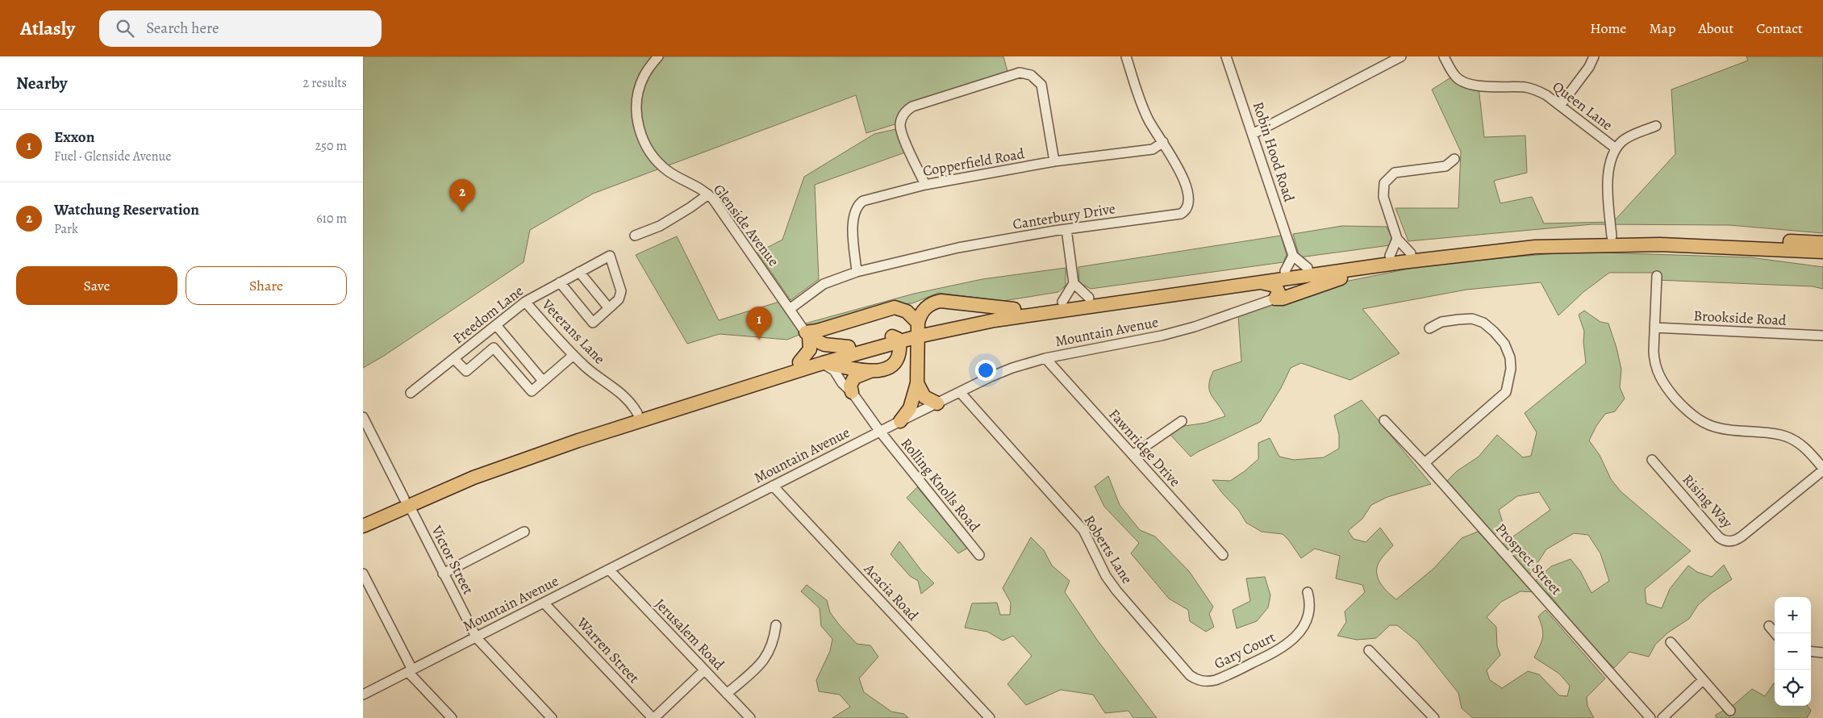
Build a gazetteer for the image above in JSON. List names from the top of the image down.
{
  "streets": {
    "street": [
      "Queen Lane",
      "Robin Hood Road",
      "Copperfield Road",
      "Canterbury Drive",
      "Glenside Avenue",
      "Freedom Lane",
      "Brookside Road",
      "Veterans Lane",
      "Mountain Avenue",
      "Fawnridge Drive",
      "Rolling Knolls Road",
      "Rising Way",
      "Roberts Lane",
      "Prospect Street",
      "Victor Street",
      "Acacia Road",
      "Jerusalem Road",
      "Warren Street",
      "Gary Court"
    ]
  },
  "crossings": [
    ["Copperfield Road", "Canterbury Drive"],
    ["Canterbury Drive", "Glenside Avenue"],
    ["Freedom Lane", "Veterans Lane"],
    ["Mountain Avenue", "Fawnridge Drive"],
    ["Mountain Avenue", "Rolling Knolls Road"],
    ["Mountain Avenue", "Roberts Lane"],
    ["Mountain Avenue", "Victor Street"],
    ["Mountain Avenue", "Acacia Road"],
    ["Mountain Avenue", "Jerusalem Road"],
    ["Mountain Avenue", "Warren Street"],
    ["Roberts Lane", "Gary Court"]
  ],
  "page": {
    "header": "Atlasly",
    "search": "Search here",
    "nav": [
      "Home",
      "Map",
      "About",
      "Contact"
    ],
    "heading": ["Nearby", "2 results"],
    "list": [
      {
        "mark": "1",
        "name": "Exxon",
        "note": "Fuel · Glenside Avenue",
        "value": "250 m"
      },
      {
        "mark": "2",
        "name": "Watchung Reservation",
        "note": "Park",
        "value": "610 m"
      }
    ],
    "pins": ["2", "1"],
    "buttons": ["Save", "Share"],
    "map_buttons": ["+", "−"]
  }
}
